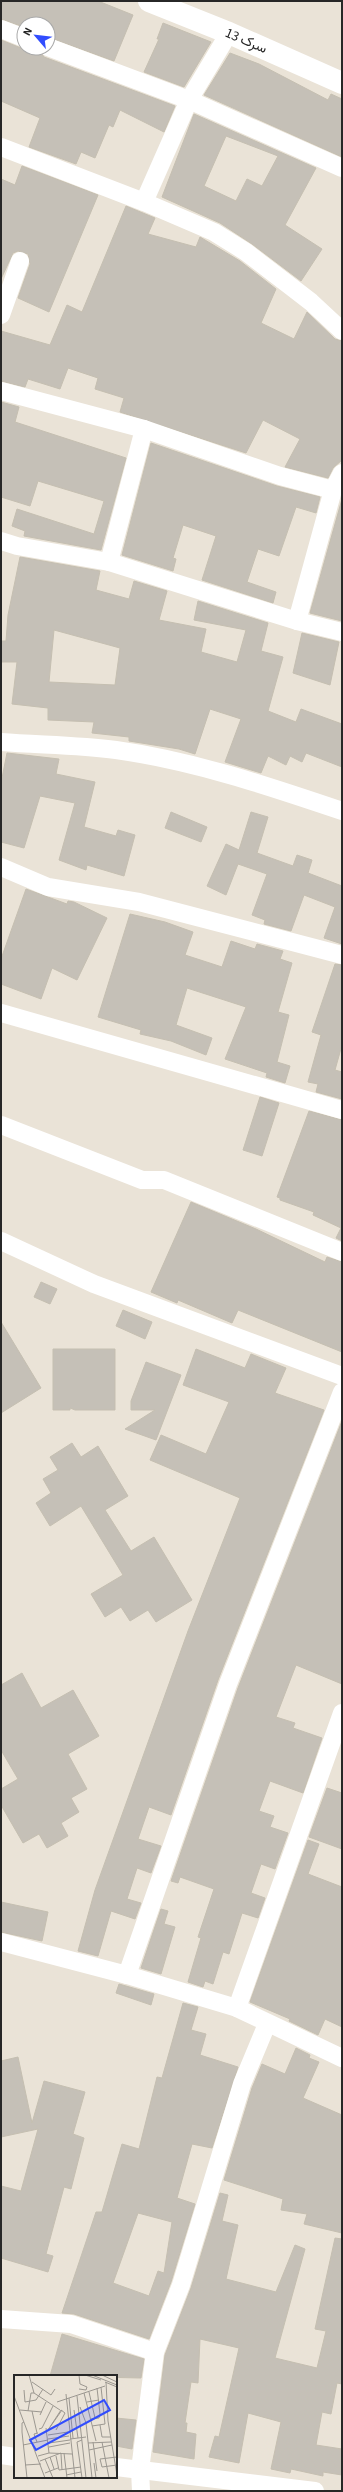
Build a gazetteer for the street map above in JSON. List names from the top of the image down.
{
  "streets": {
    "street": ["سرک 13"]
  },
  "north": "top left"
}
